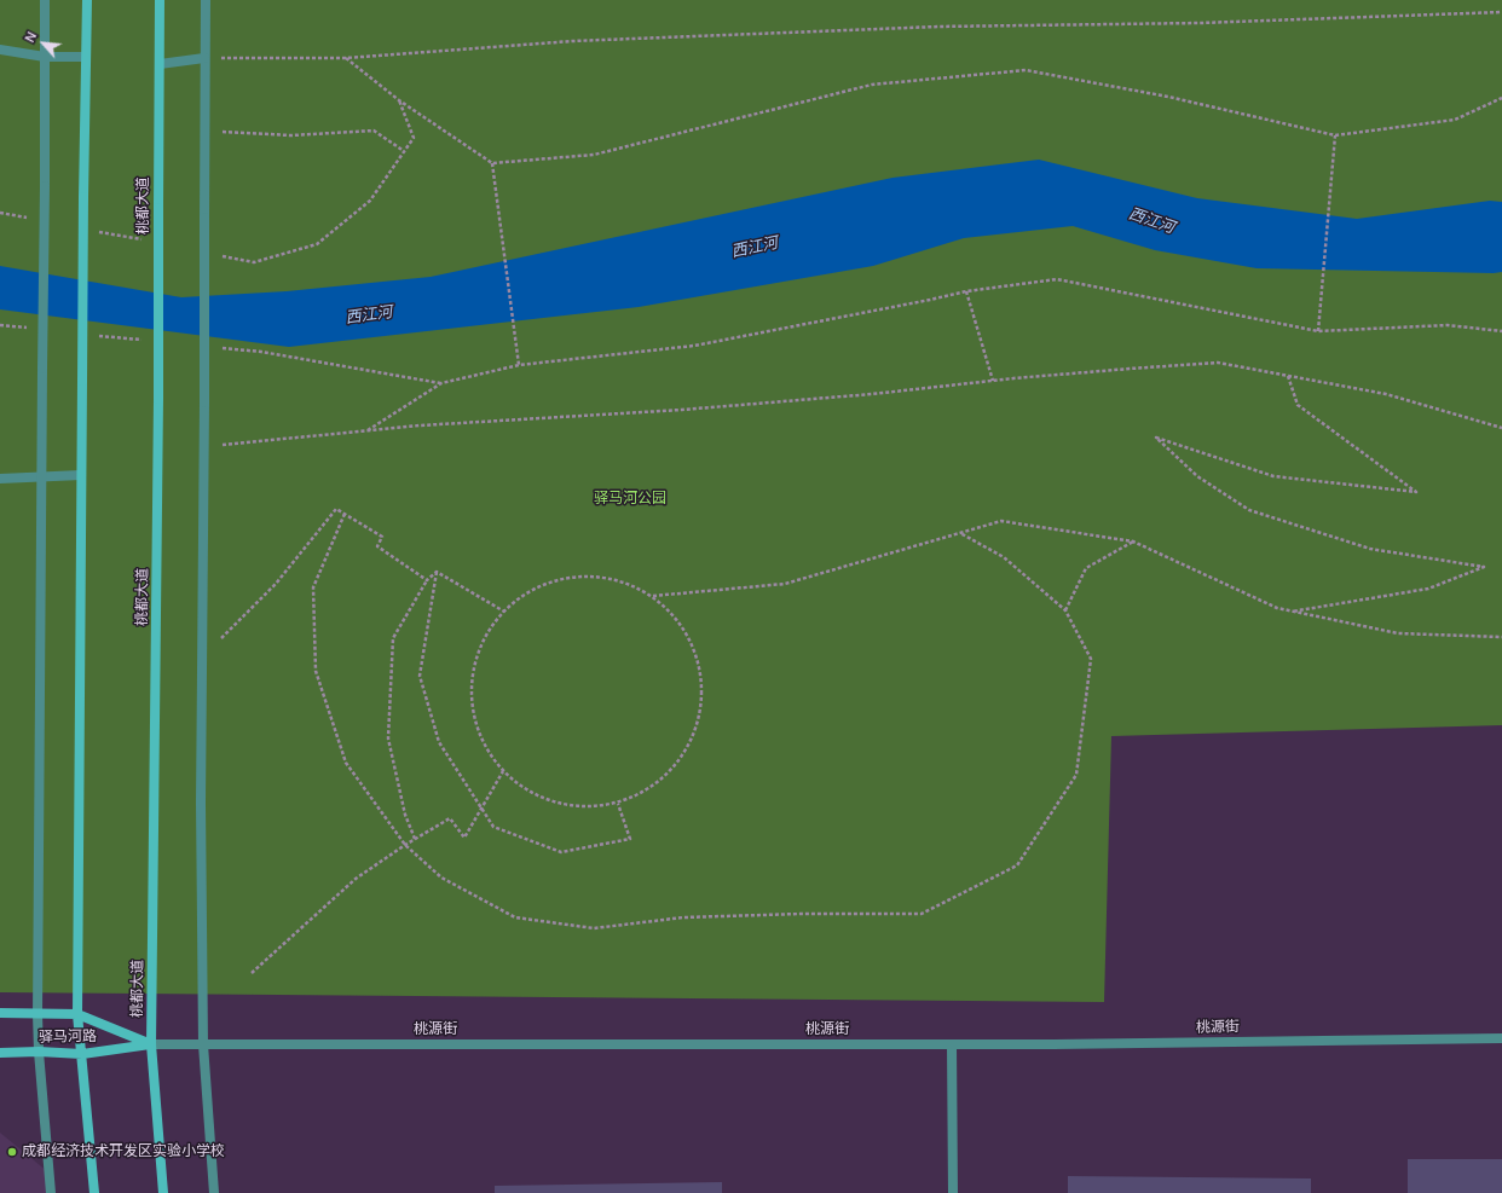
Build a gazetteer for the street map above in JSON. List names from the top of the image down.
{
  "streets": {
    "main road": ["桃都大道", "驿马河路"],
    "street": ["桃源街"]
  },
  "crossings": [
    ["桃都大道", "桃源街"],
    ["桃都大道", "驿马河路"],
    ["桃源街", "驿马河路"]
  ],
  "water": ["西江河"],
  "parks": ["驿马河公园"],
  "places": ["成都经济技术开发区实验小学校"],
  "north": "top left"
}
